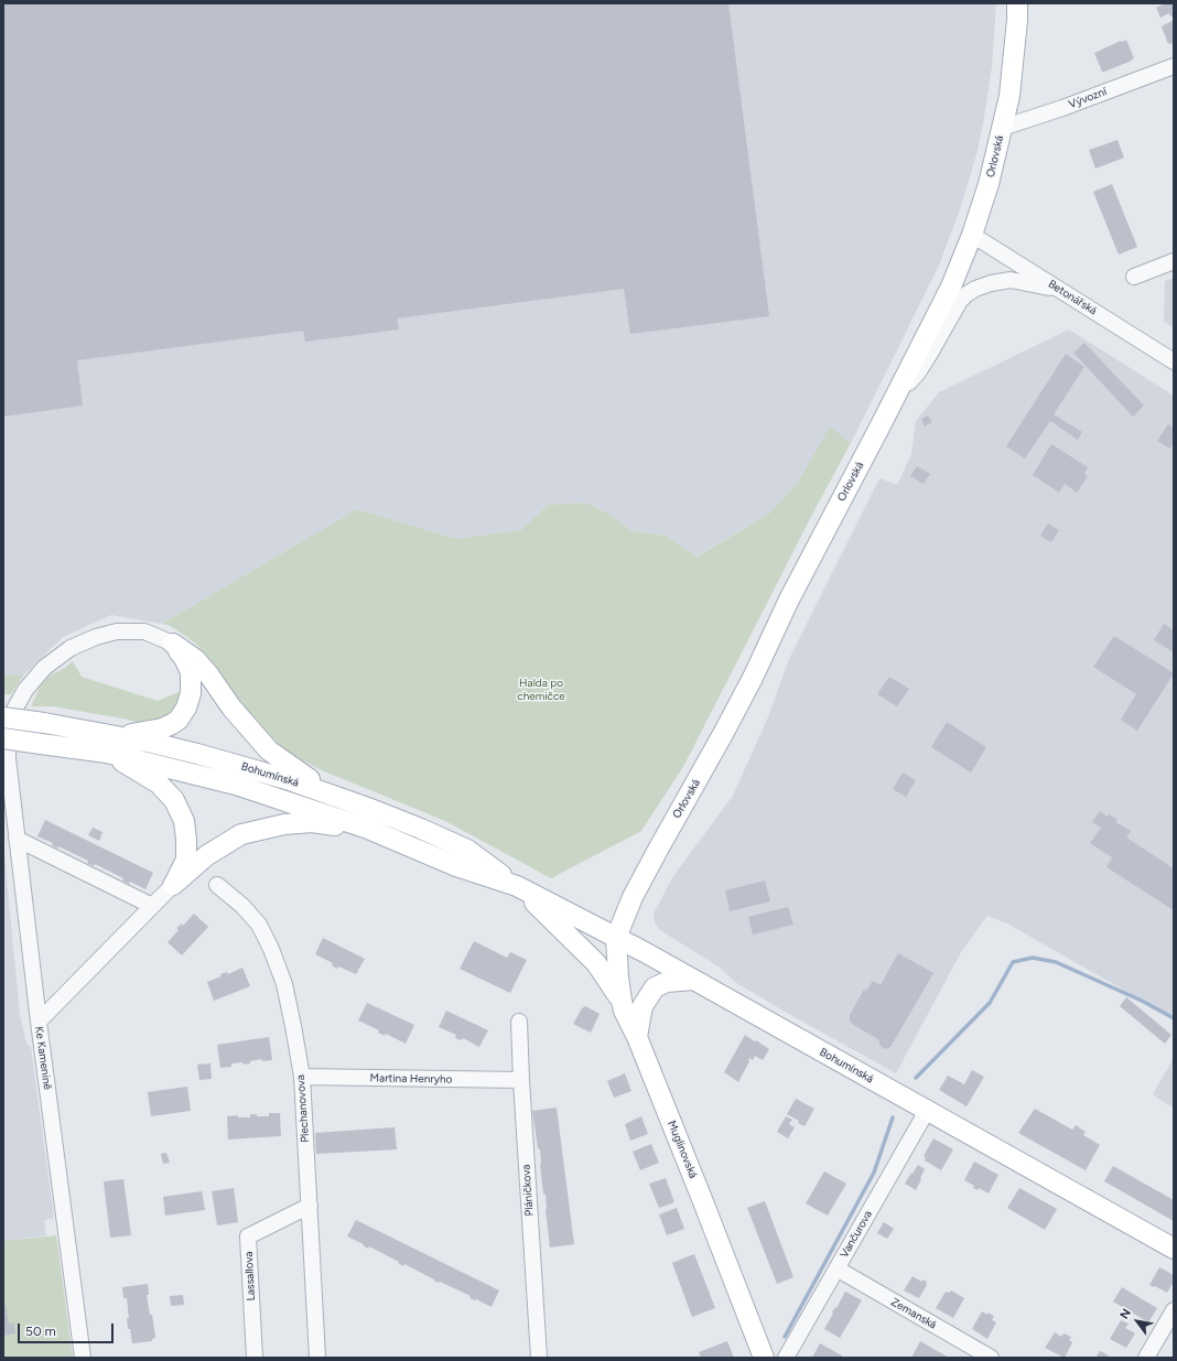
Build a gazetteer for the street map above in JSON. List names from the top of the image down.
{
  "streets": {
    "main road": ["Orlovská", "Bohumínská", "Muglinovská"],
    "street": [
      "Vývozní",
      "Betonářská",
      "Ke Kamenině",
      "Martina Henryho",
      "Plechanovova",
      "Pláničkova",
      "Vančurova",
      "Lassallova",
      "Zemanská"
    ]
  },
  "crossings": [
    ["Vývozní", "Orlovská"],
    ["Orlovská", "Betonářská"],
    ["Orlovská", "Bohumínská"],
    ["Orlovská", "Muglinovská"],
    ["Bohumínská", "Muglinovská"],
    ["Bohumínská", "Vančurova"],
    ["Martina Henryho", "Plechanovova"],
    ["Martina Henryho", "Pláničkova"],
    ["Plechanovova", "Lassallova"],
    ["Vančurova", "Zemanská"]
  ],
  "parks": ["Halda po chemičce"],
  "scale_bar": "50 m",
  "north": "top left"
}
